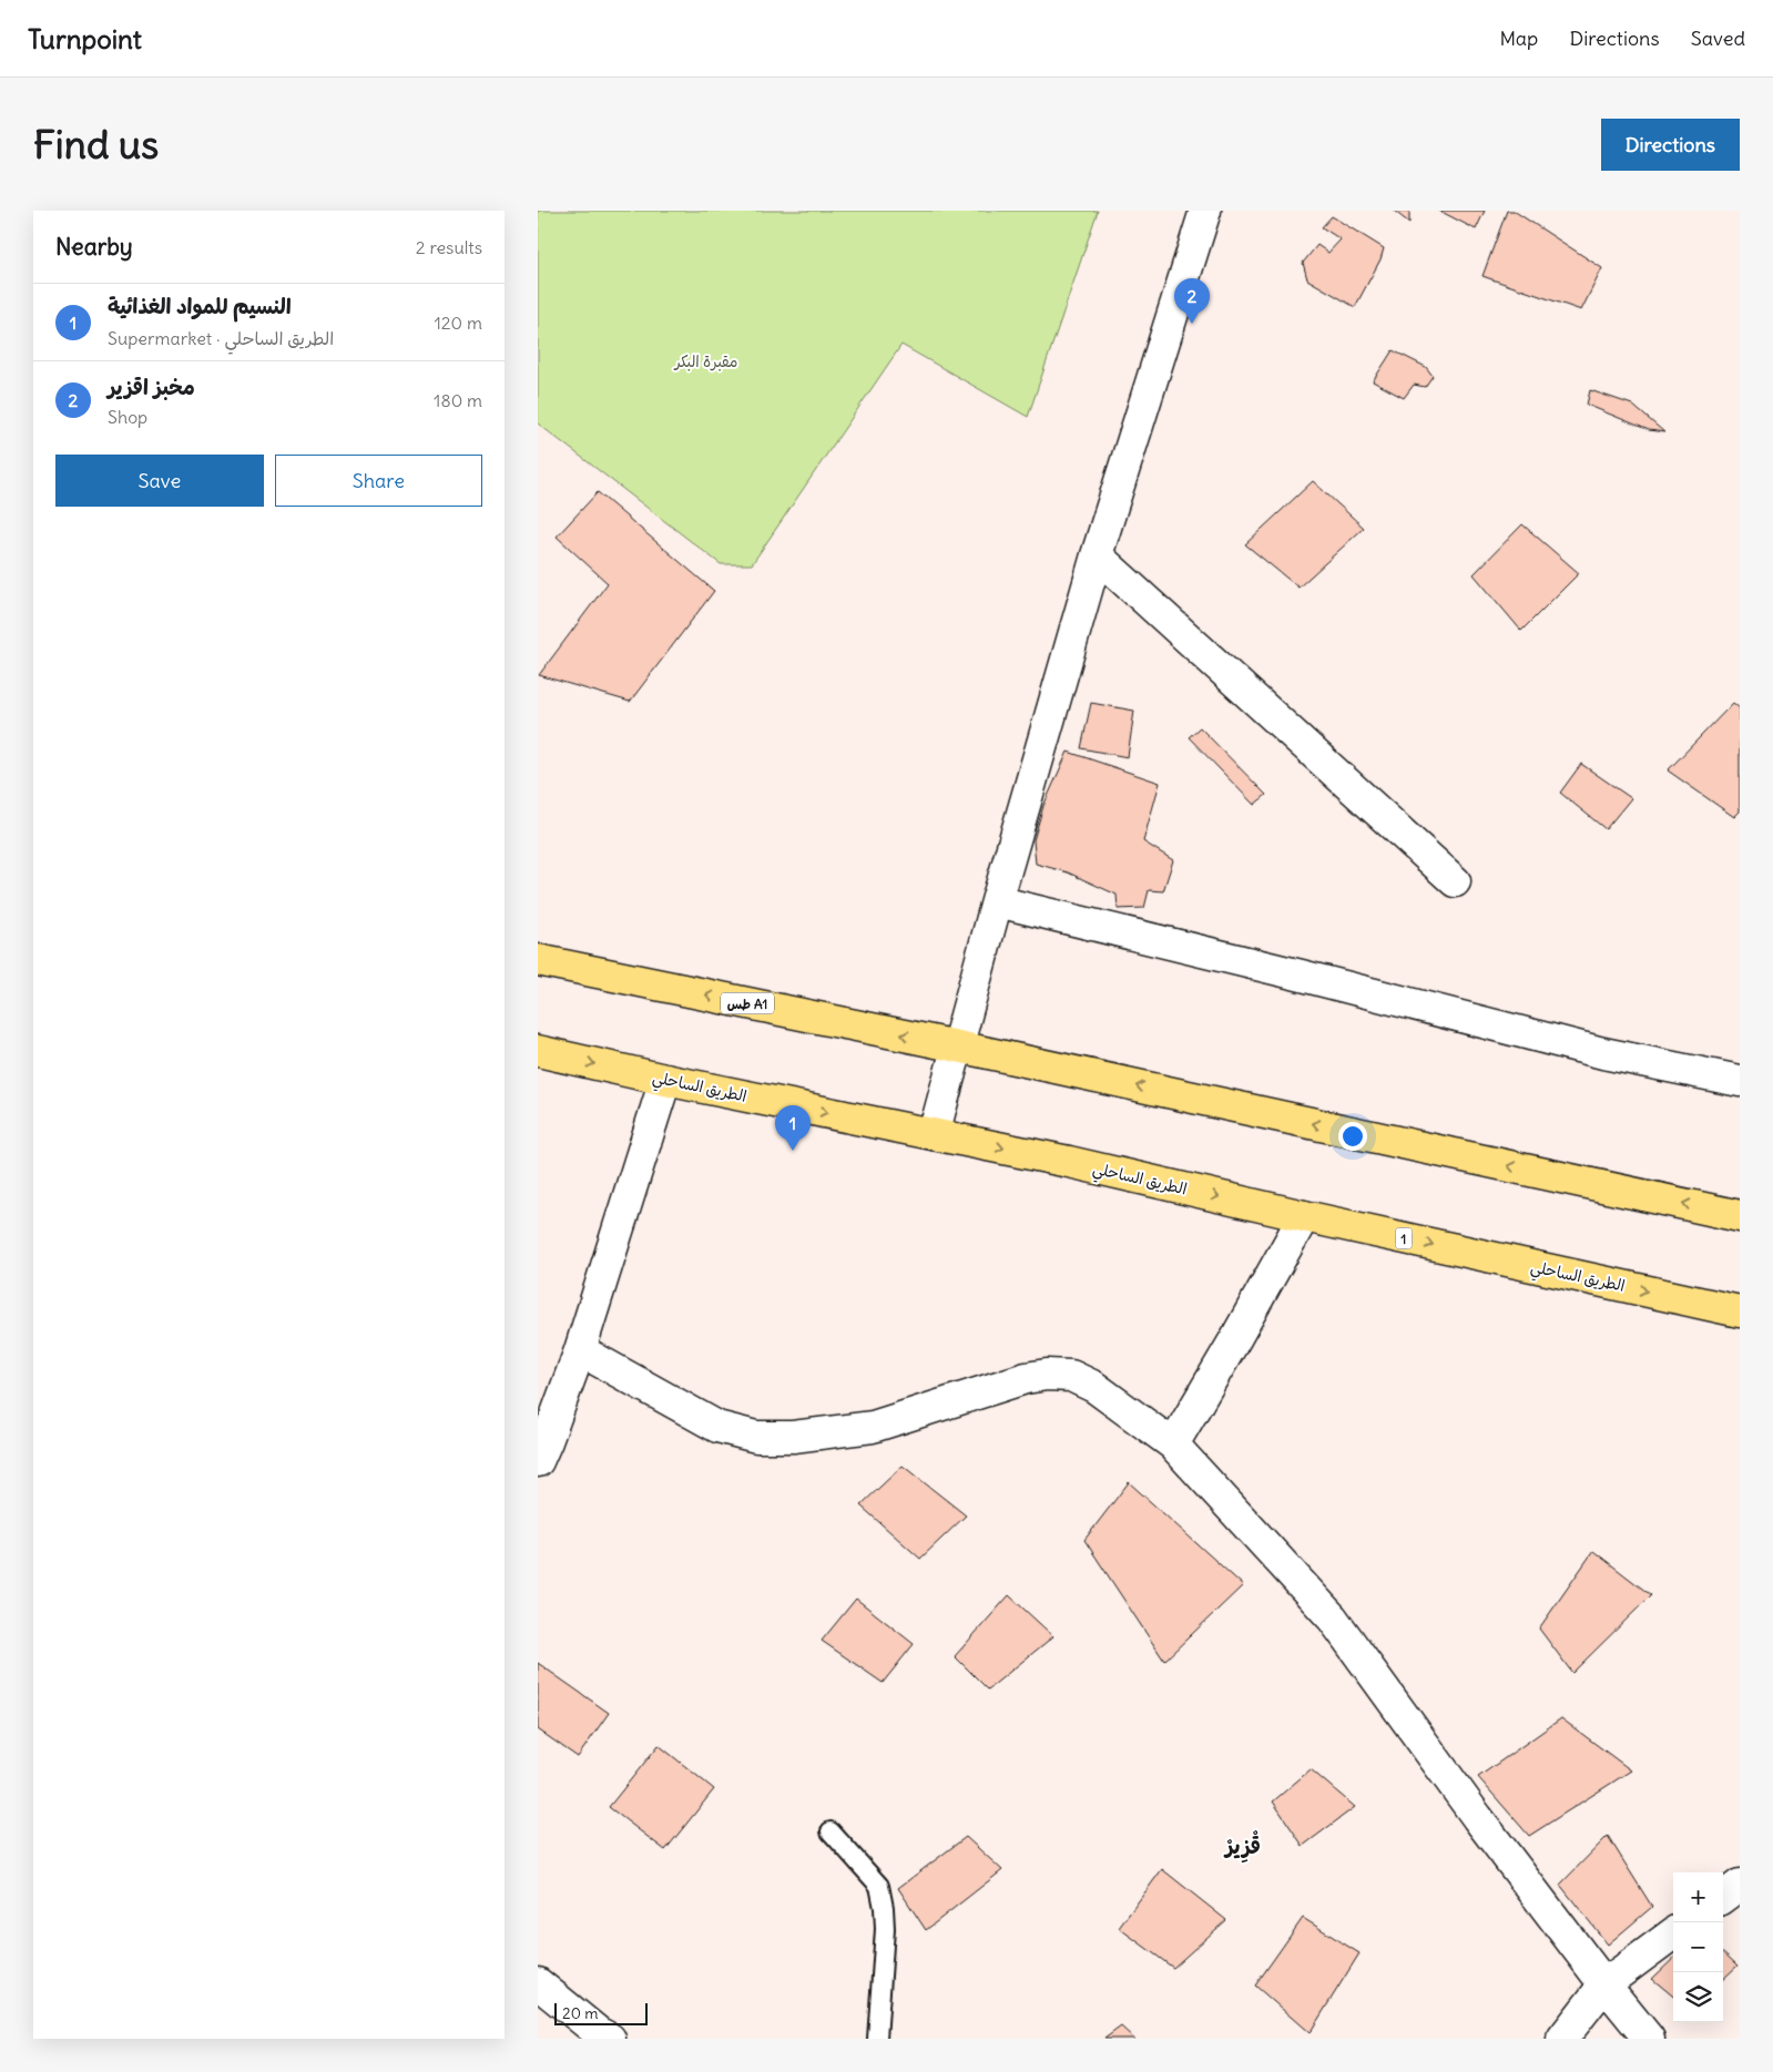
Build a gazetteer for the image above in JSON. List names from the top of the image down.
{
  "streets": {
    "highway": ["طس A1", "الطريق الساحلي", "1"]
  },
  "districts": ["قْزِيرْ"],
  "parks": ["مقبرة البكر"],
  "scale_bar": "20 m",
  "page": {
    "header": "Turnpoint",
    "nav": ["Map", "Directions", "Saved"],
    "buttons": [
      "Directions",
      ["Save", "Share"]
    ],
    "title": "Find us",
    "heading": ["Nearby", "2 results"],
    "pins": ["2", "1"],
    "list": [
      {
        "mark": "1",
        "name": "النسيم للمواد الغذائية",
        "note": "Supermarket · الطريق الساحلي",
        "value": "120 m"
      },
      {
        "mark": "2",
        "name": "مخبز اقزير",
        "note": "Shop",
        "value": "180 m"
      }
    ],
    "map_buttons": ["+", "−"],
    "scale": "20 m"
  }
}
